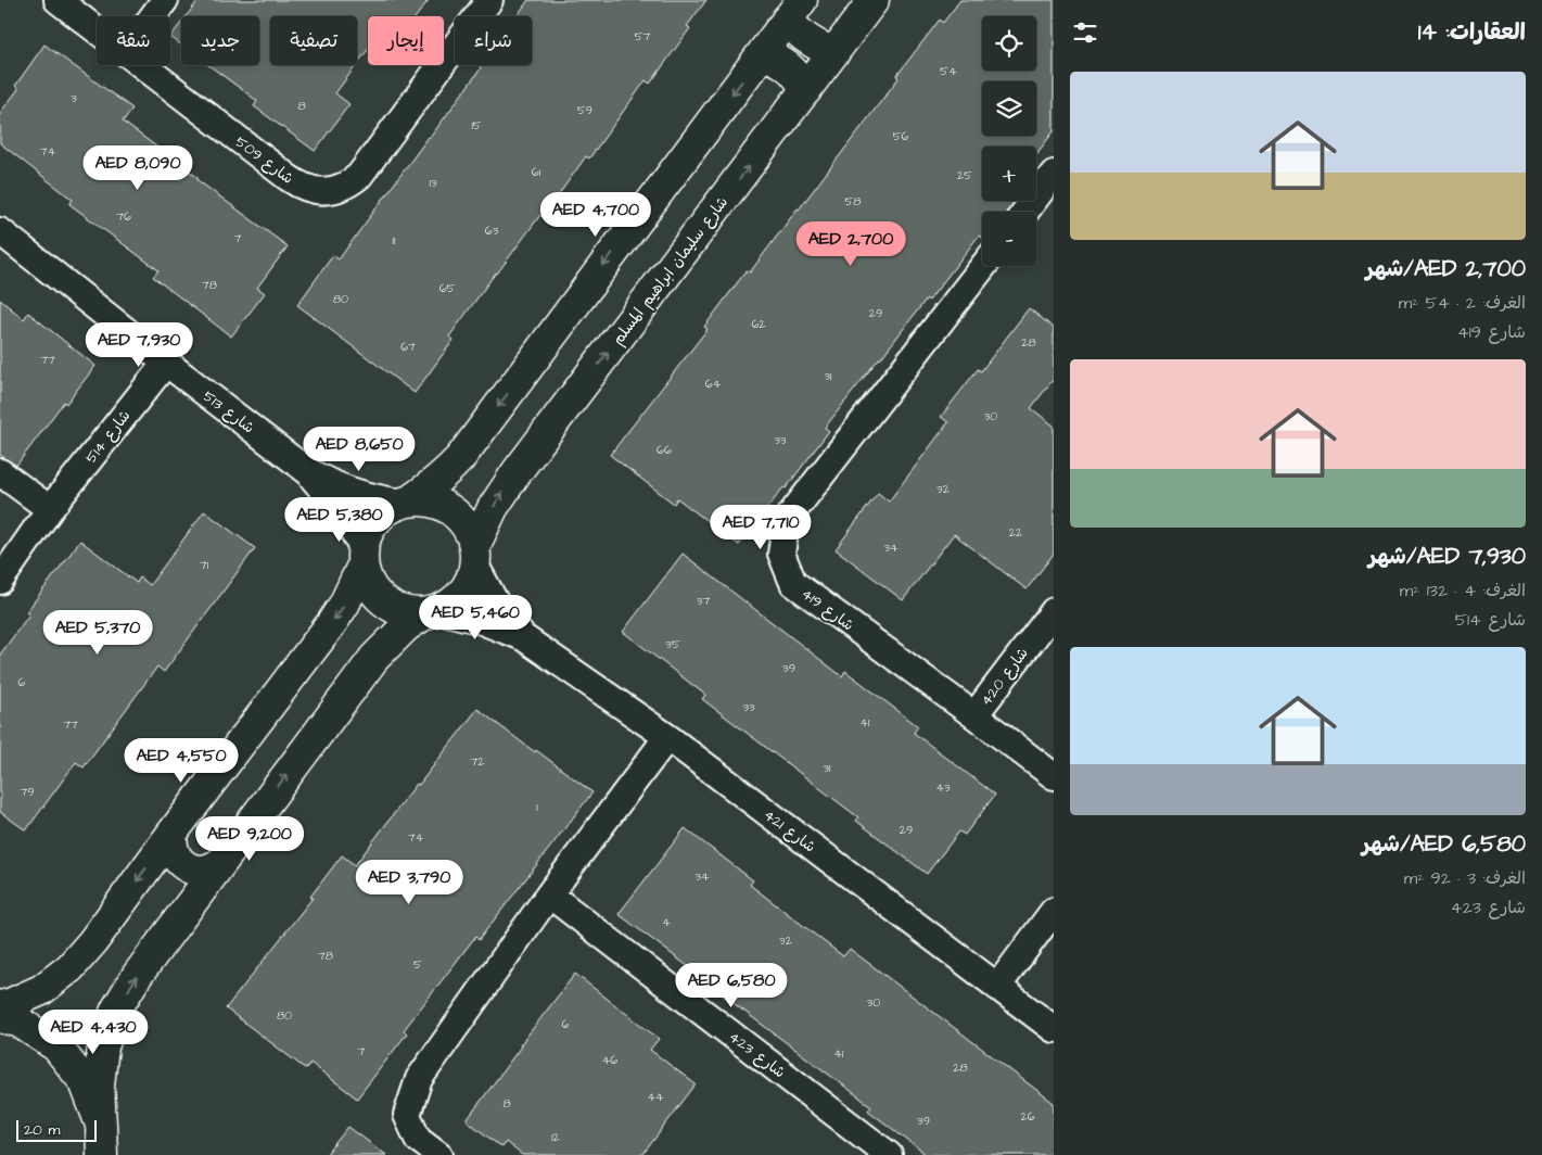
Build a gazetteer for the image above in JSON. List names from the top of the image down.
{
  "streets": {
    "street": [
      "شارع 509",
      "شارع سليمان ابراهيم المسلم",
      "شارع 513",
      "شارع 514",
      "شارع 419",
      "شارع 420",
      "شارع 421",
      "شارع 423"
    ]
  },
  "crossings": [
    ["شارع سليمان ابراهيم المسلم", "شارع 513"],
    ["شارع سليمان ابراهيم المسلم", "شارع 421"],
    ["شارع 513", "شارع 514"],
    ["شارع 513", "شارع 421"],
    ["شارع 419", "شارع 420"]
  ],
  "house_numbers": [
    "57",
    "54",
    "3",
    "8",
    "59",
    "15",
    "56",
    "74",
    "61",
    "25",
    "13",
    "58",
    "76",
    "63",
    "7",
    "11",
    "78",
    "65",
    "80",
    "29",
    "62",
    "28",
    "67",
    "77",
    "31",
    "64",
    "30",
    "33",
    "66",
    "32",
    "22",
    "34",
    "71",
    "37",
    "35",
    "39",
    "6",
    "33",
    "41",
    "77",
    "72",
    "31",
    "43",
    "79",
    "1",
    "29",
    "74",
    "34",
    "4",
    "32",
    "78",
    "5",
    "30",
    "80",
    "6",
    "7",
    "41",
    "46",
    "28",
    "44",
    "8",
    "26",
    "39",
    "12"
  ],
  "scale_bar": "20 m",
  "page": {
    "heading": "العقارات: 14",
    "map_buttons": ["+", "−"],
    "chip": [
      "شراء",
      "إيجار",
      "تصفية",
      "جديد",
      "شقة"
    ],
    "list": [
      {
        "name": "AED 2,700/شهر",
        "note": "الغرف: 2 · 54 m² · شارع 419"
      },
      {
        "name": "AED 7,930/شهر",
        "note": "الغرف: 4 · 132 m² · شارع 514"
      },
      {
        "name": "AED 6,580/شهر",
        "note": "الغرف: 3 · 92 m² · شارع 423"
      }
    ],
    "price": [
      "AED 8,090",
      "AED 4,700",
      "AED 2,700",
      "AED 7,930",
      "AED 8,650",
      "AED 5,380",
      "AED 7,710",
      "AED 5,460",
      "AED 5,370",
      "AED 4,550",
      "AED 9,200",
      "AED 3,790",
      "AED 6,580",
      "AED 4,430"
    ],
    "scale": "20 m"
  }
}
